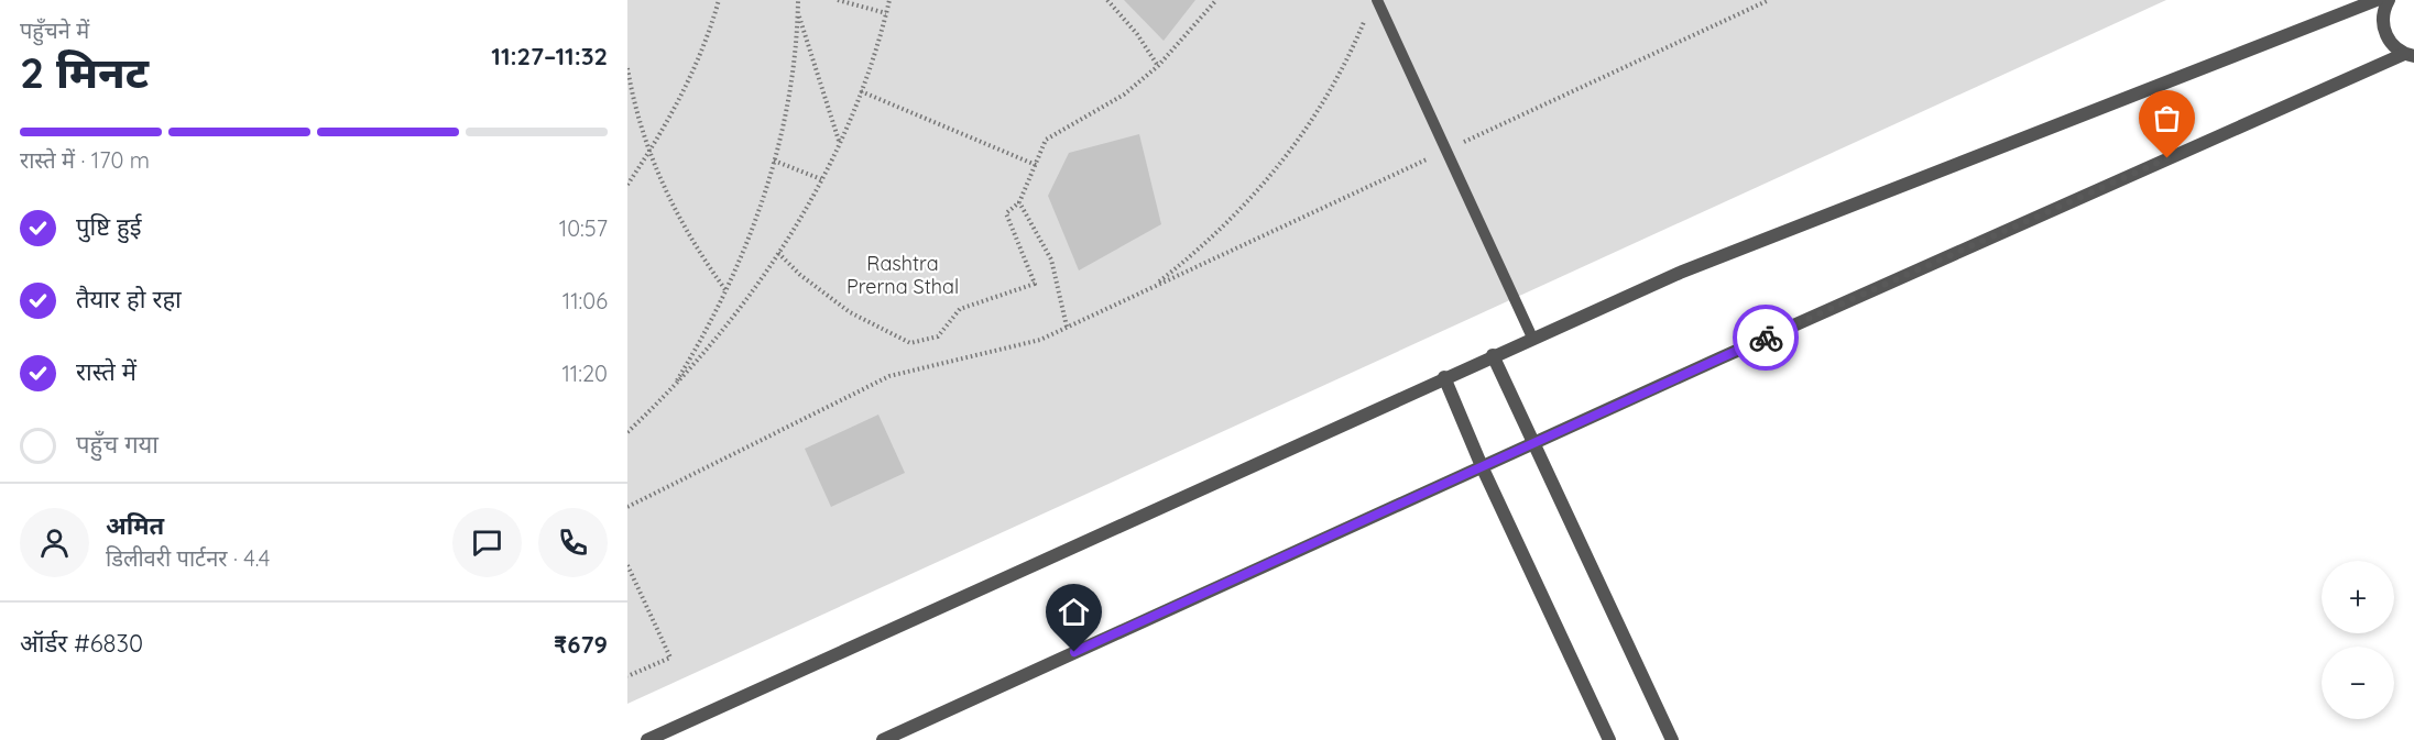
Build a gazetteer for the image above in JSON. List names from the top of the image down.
{
  "parks": ["Rashtra Prerna Sthal"],
  "page": {
    "heading": ["2 मिनट", "पहुँचने में", "11:27–11:32"],
    "panel": [
      "अमित",
      "डिलीवरी पार्टनर · 4.4",
      "ऑर्डर #6830",
      "₹679"
    ],
    "bar": "रास्ते में · 170 m",
    "list": [
      ["पुष्टि हुई", "10:57"],
      ["तैयार हो रहा", "11:06"],
      ["रास्ते में", "11:20"],
      "पहुँच गया"
    ],
    "map_buttons": ["+", "−"]
  }
}
